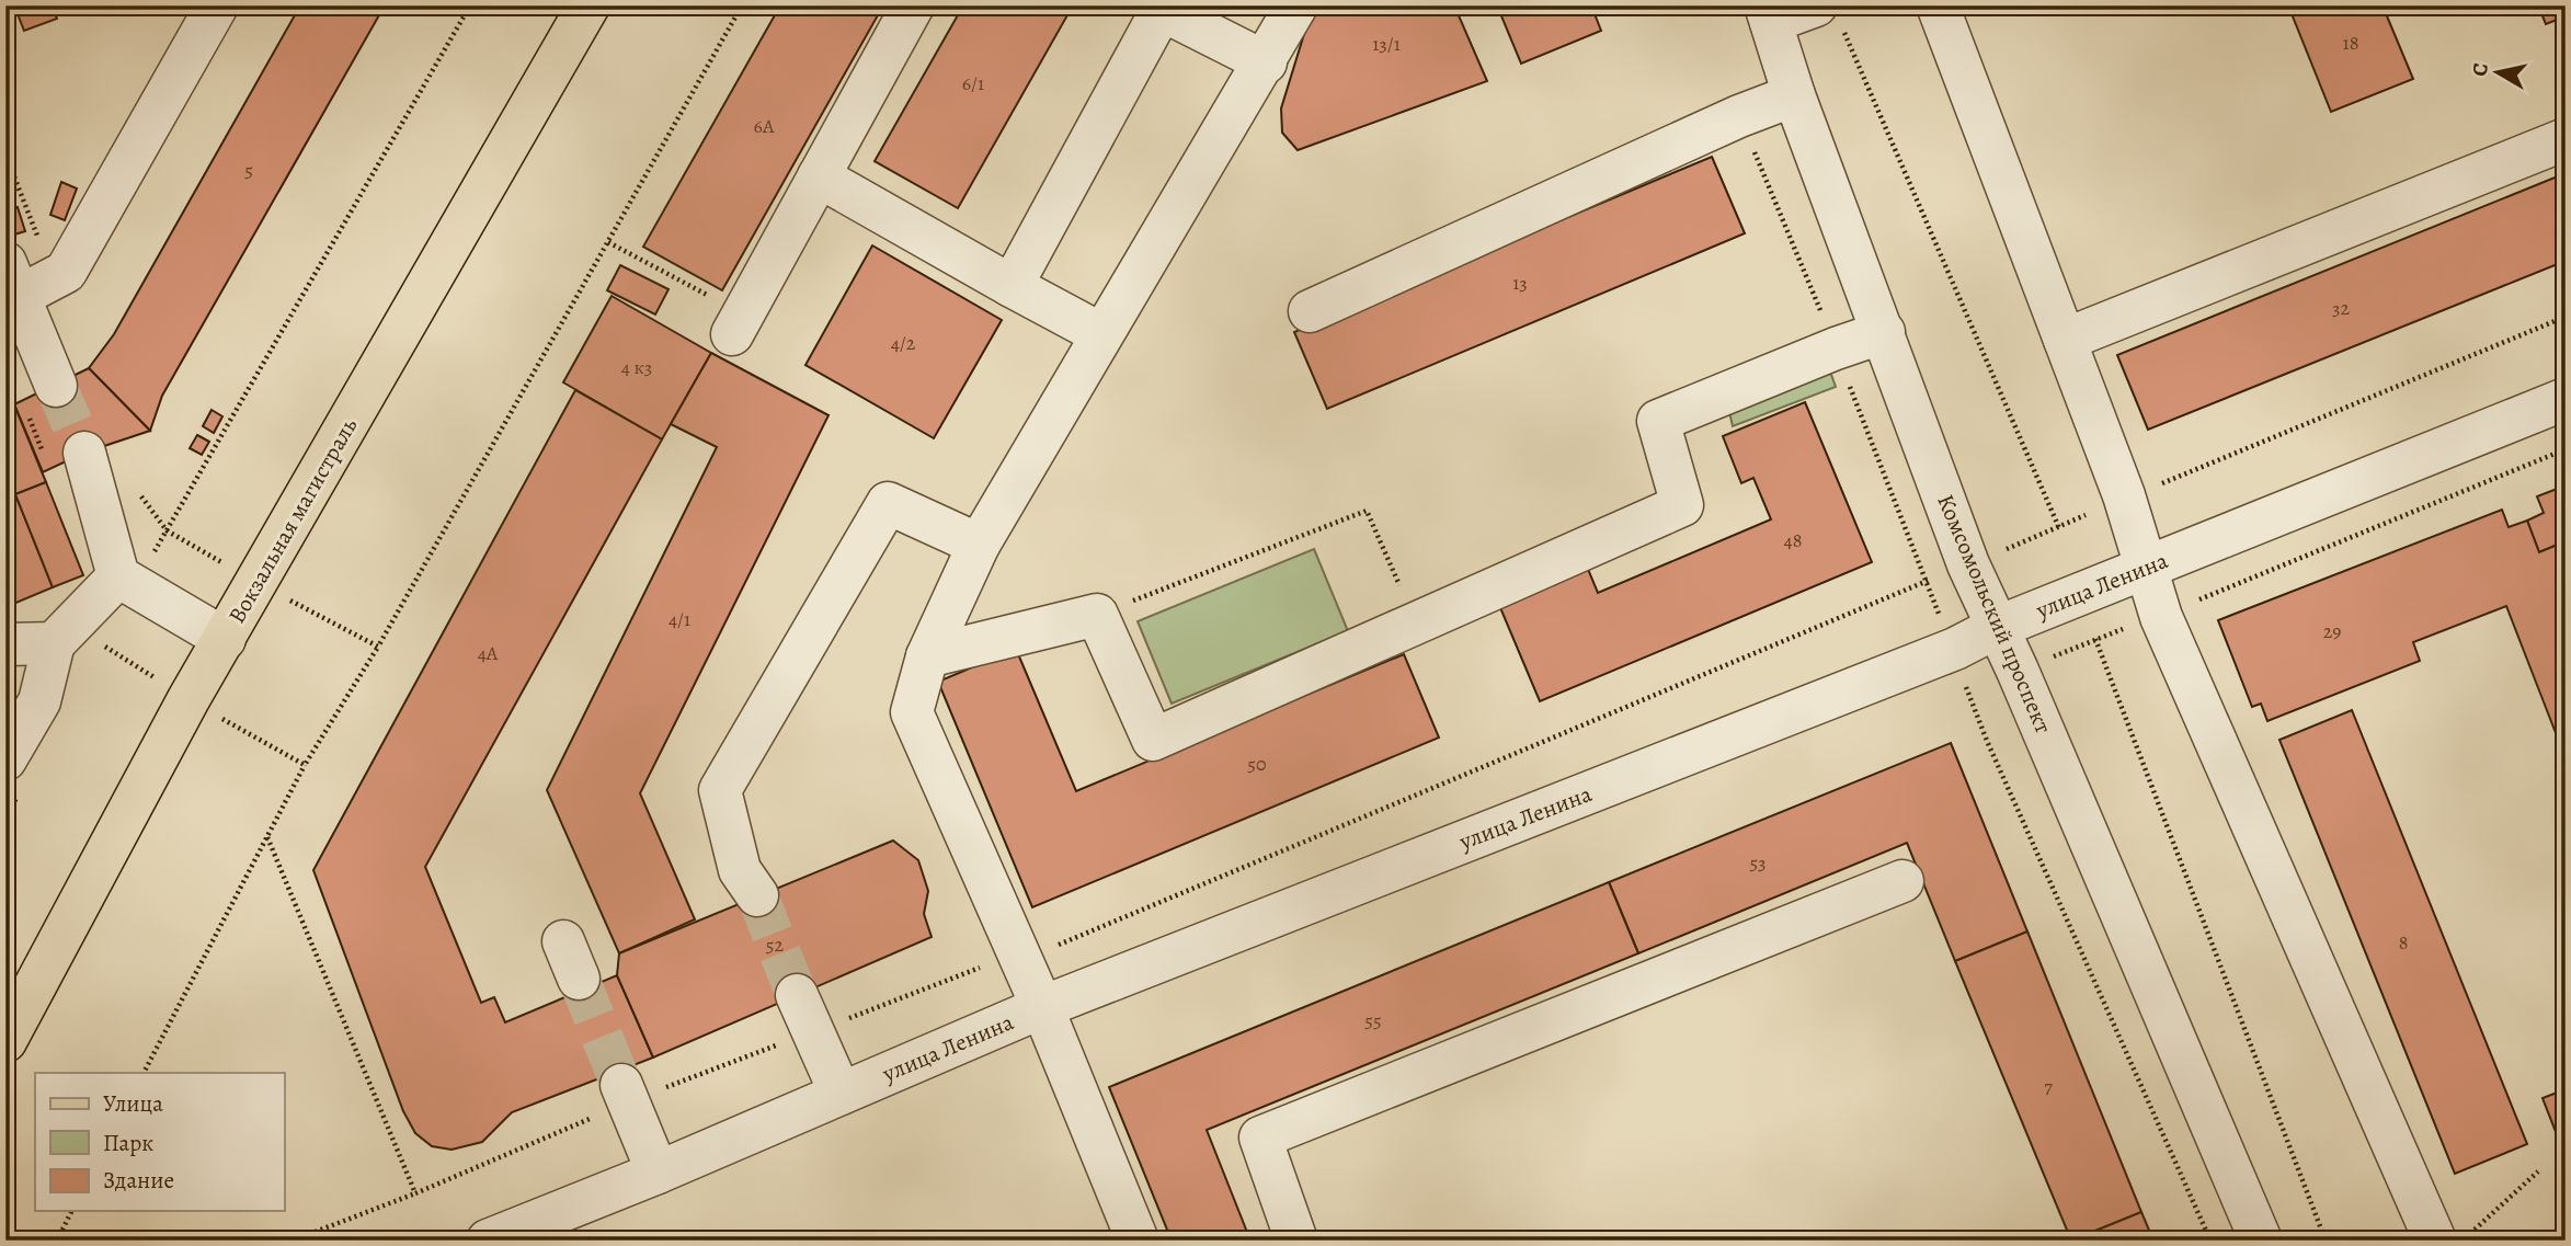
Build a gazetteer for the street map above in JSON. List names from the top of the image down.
{
  "streets": {
    "main road": ["Вокзальная магистраль"],
    "street": ["улица Ленина", "Комсомольский проспект"]
  },
  "crossings": [
    ["улица Ленина", "Комсомольский проспект"]
  ],
  "house_numbers": [
    "18",
    "13/1",
    "6/1",
    "6А",
    "5",
    "13",
    "32",
    "4/2",
    "4 к3",
    "48",
    "4/1",
    "29",
    "4А",
    "50",
    "53",
    "8",
    "52",
    "55",
    "7"
  ],
  "legend": ["Улица", "Парк", "Здание"],
  "north": "left"
}
